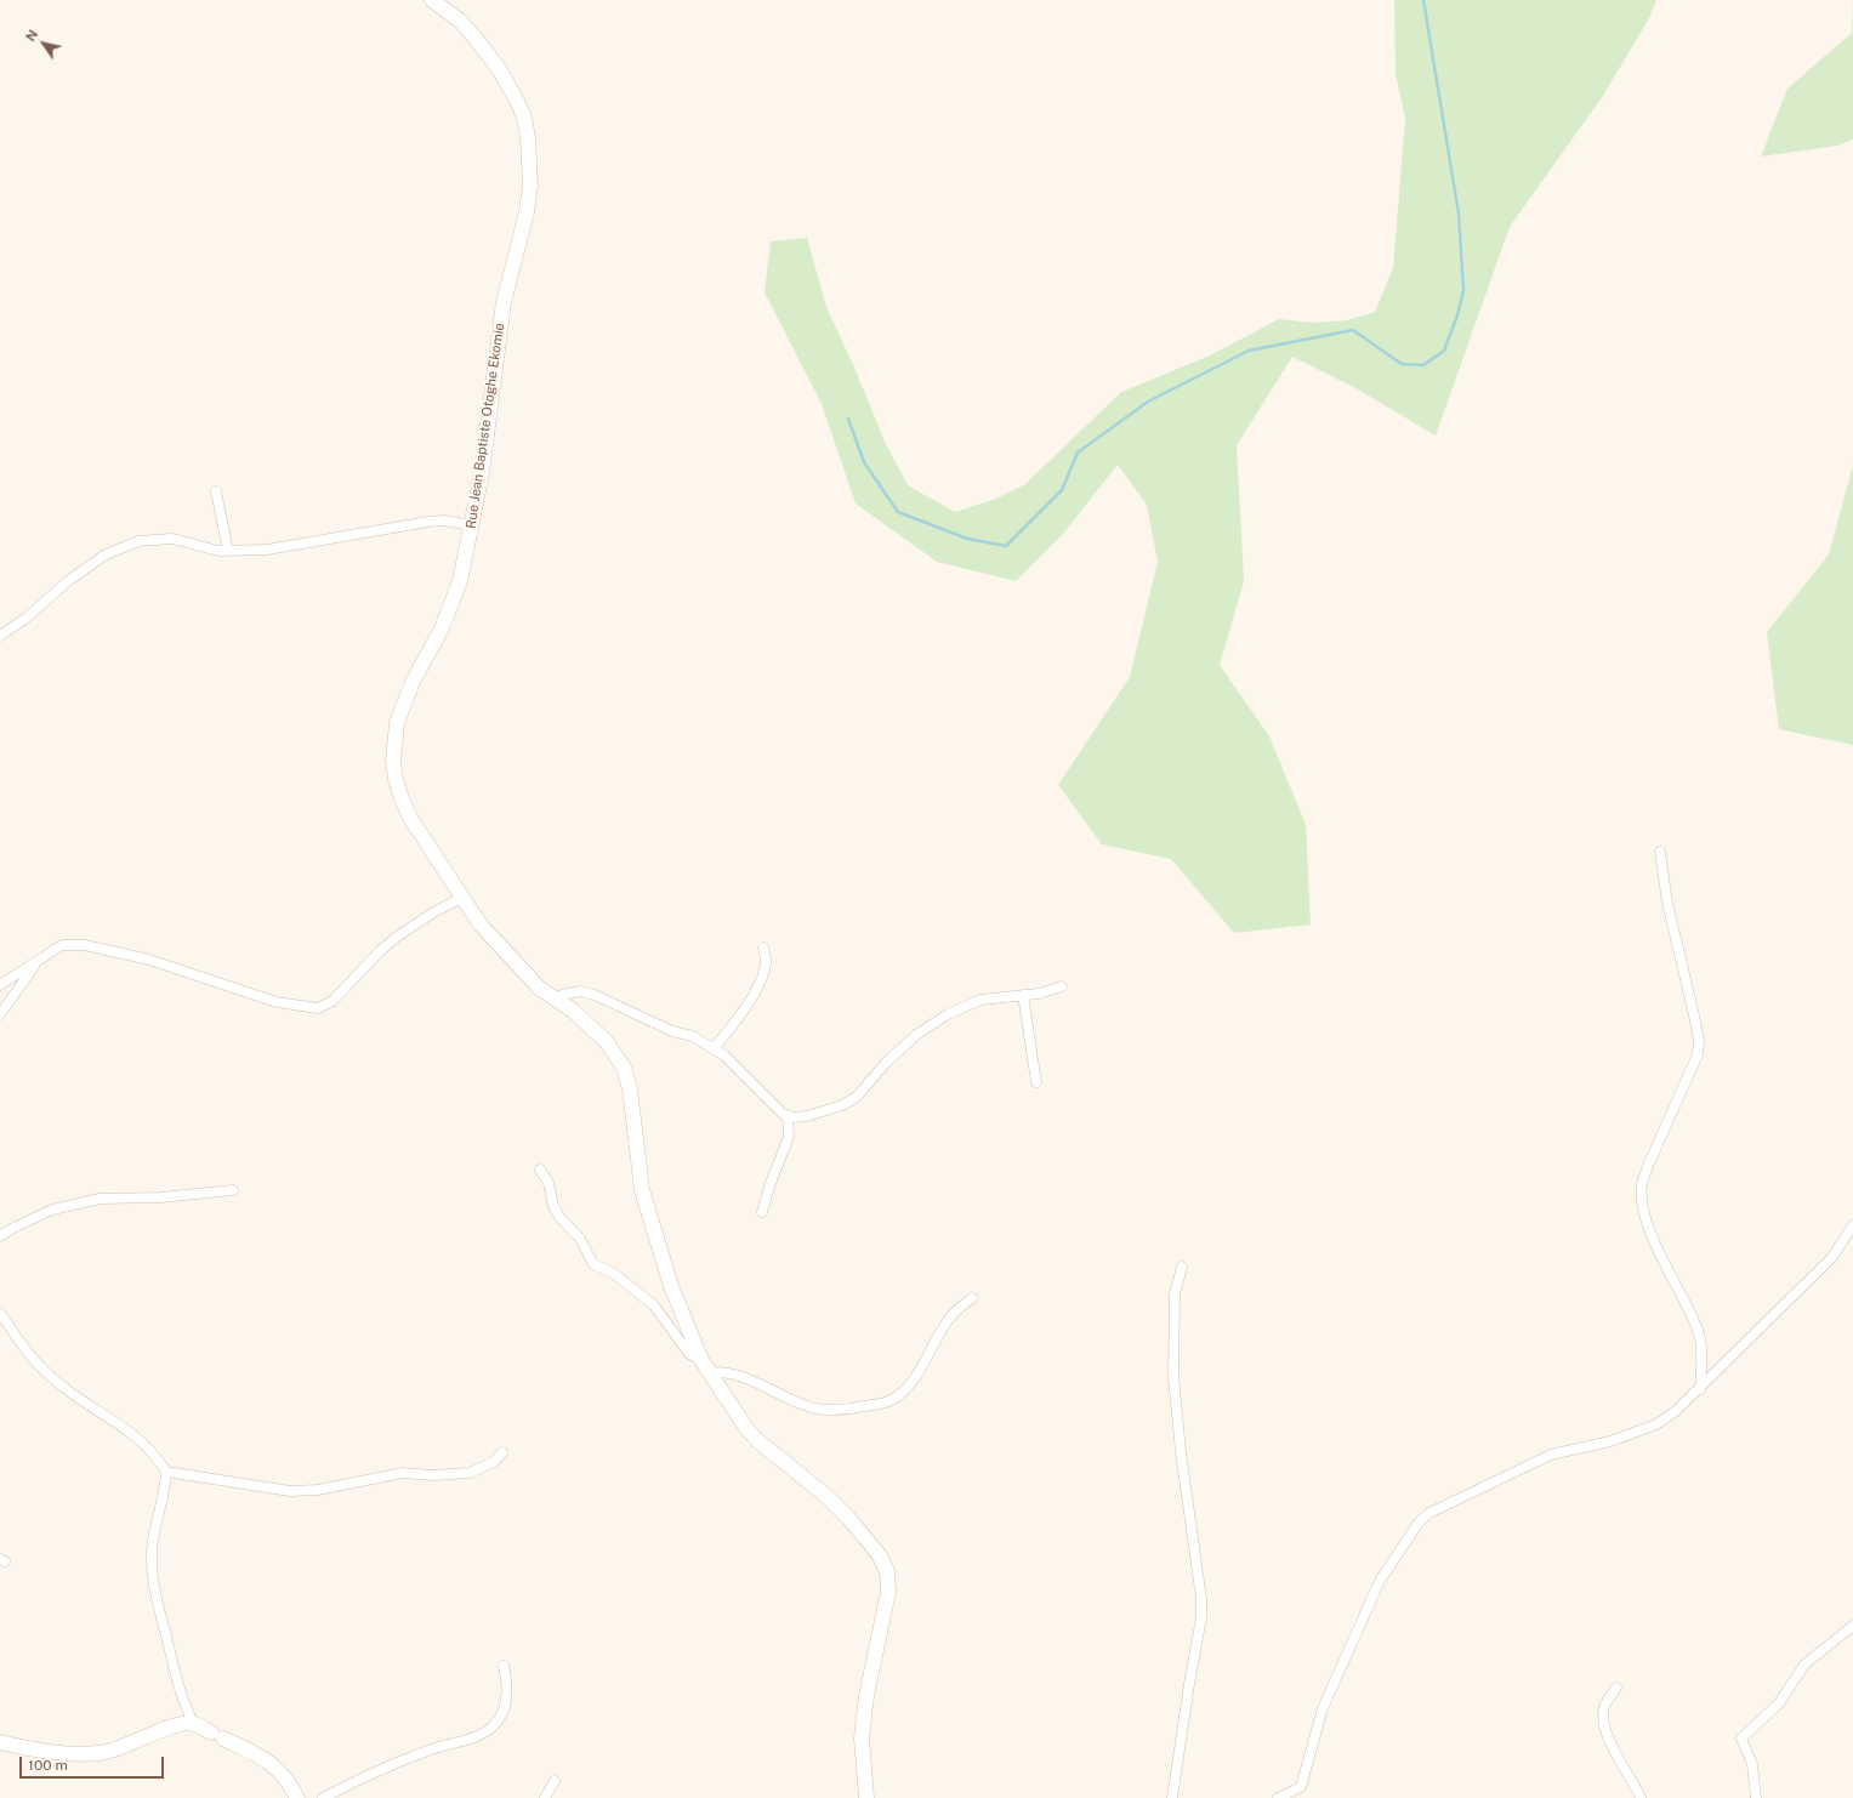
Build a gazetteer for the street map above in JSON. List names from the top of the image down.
{
  "streets": {
    "street": ["Rue Jean Baptiste Otoghe Ekomie"]
  },
  "scale_bar": "100 m",
  "north": "top left"
}
